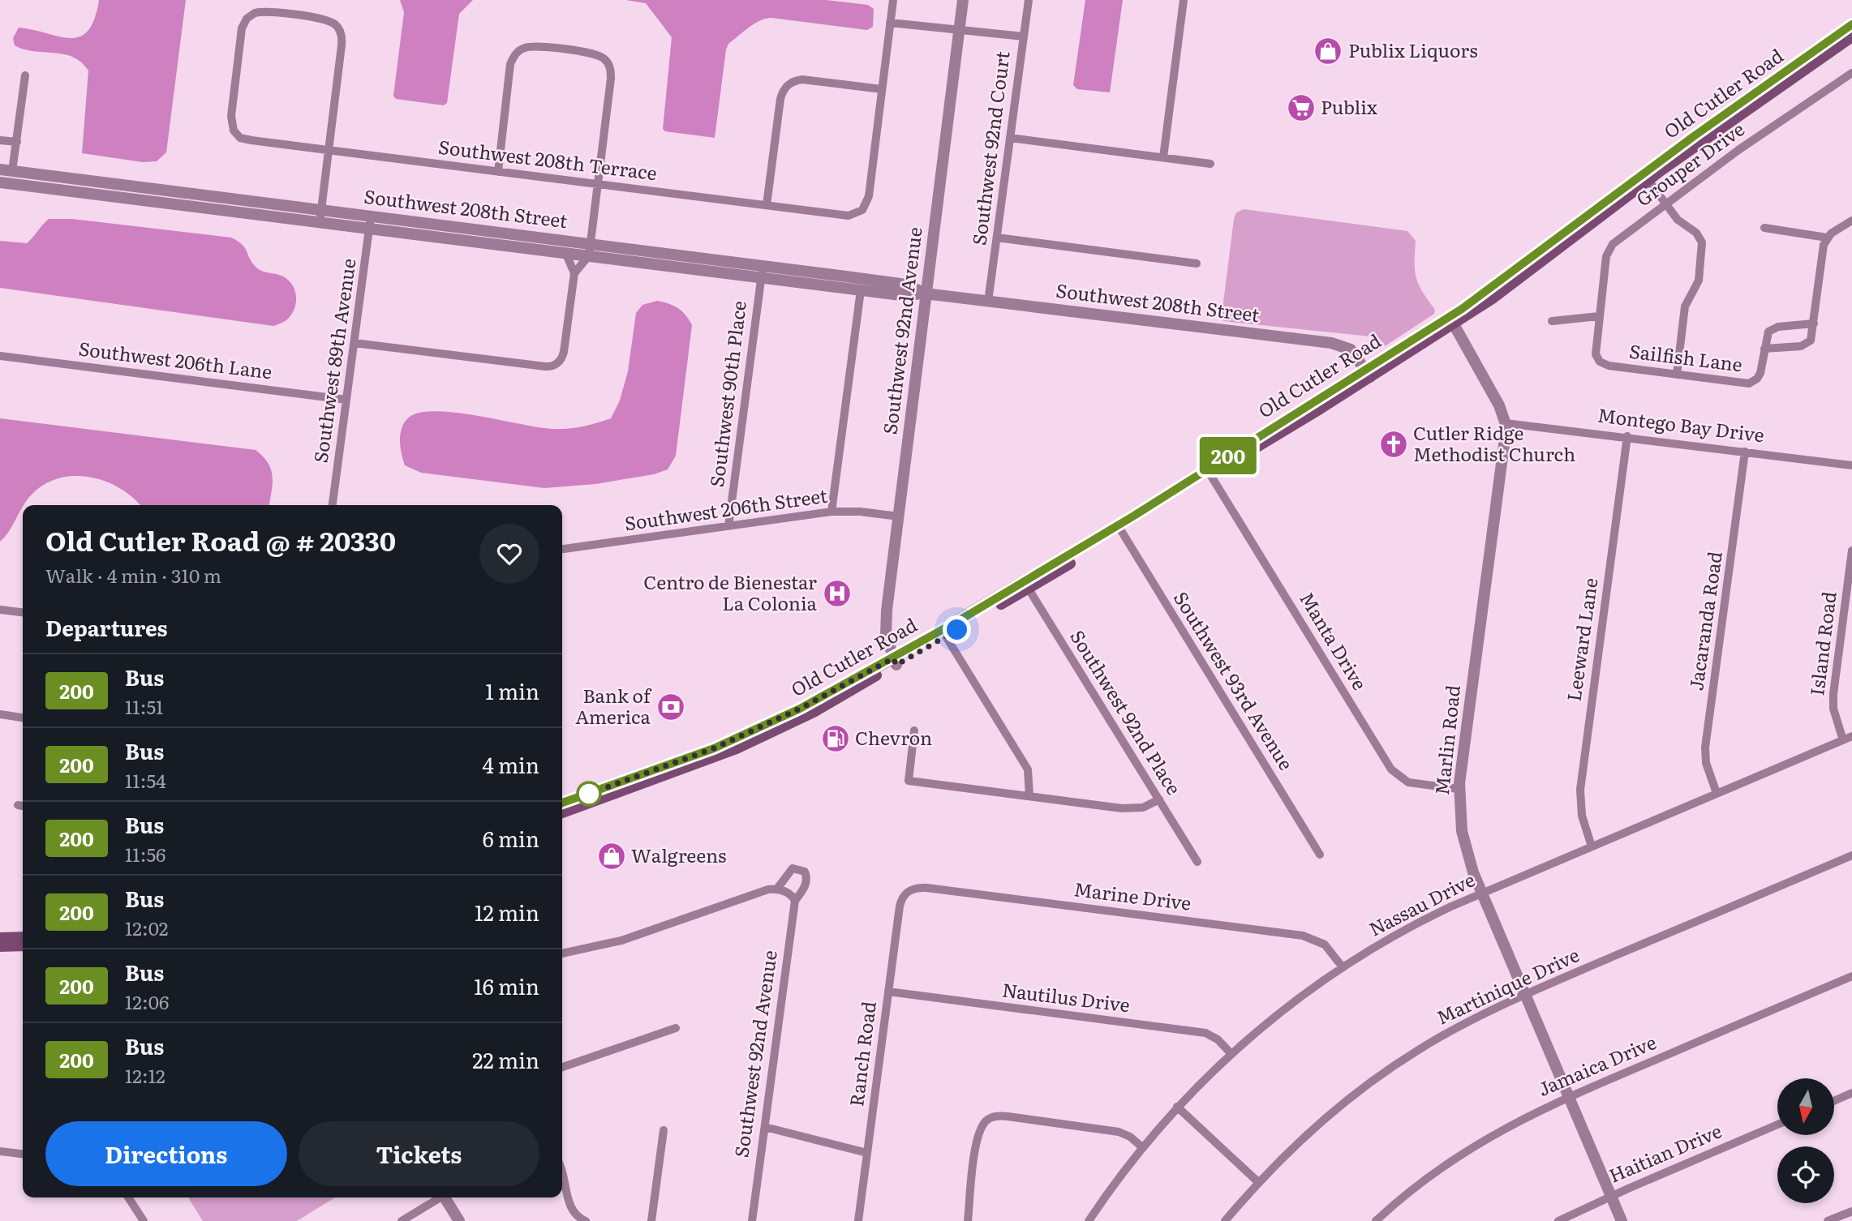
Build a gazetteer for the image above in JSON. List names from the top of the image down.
{
  "streets": {
    "main road": ["Old Cutler Road"],
    "street": [
      "Southwest 92nd Court",
      "Southwest 208th Terrace",
      "Grouper Drive",
      "Southwest 208th Street",
      "Southwest 92nd Avenue",
      "Sailfish Lane",
      "Southwest 206th Lane",
      "Southwest 89th Avenue",
      "Southwest 90th Place",
      "Montego Bay Drive",
      "Southwest 206th Street",
      "Jacaranda Road",
      "Leeward Lane",
      "Manta Drive",
      "Island Road",
      "Southwest 93rd Avenue",
      "Southwest 92nd Place",
      "Marlin Road",
      "Marine Drive",
      "Nassau Drive",
      "Martinique Drive",
      "Nautilus Drive",
      "Ranch Road",
      "Jamaica Drive",
      "Haitian Drive"
    ]
  },
  "crossings": [
    ["Old Cutler Road", "Southwest 208th Street"],
    ["Old Cutler Road", "Southwest 92nd Avenue"],
    ["Old Cutler Road", "Manta Drive"],
    ["Old Cutler Road", "Southwest 93rd Avenue"],
    ["Old Cutler Road", "Southwest 92nd Place"],
    ["Southwest 92nd Court", "Southwest 208th Street"],
    ["Grouper Drive", "Sailfish Lane"],
    ["Southwest 208th Street", "Southwest 92nd Avenue"],
    ["Southwest 208th Street", "Southwest 89th Avenue"],
    ["Southwest 208th Street", "Southwest 90th Place"],
    ["Southwest 92nd Avenue", "Southwest 206th Street"],
    ["Southwest 206th Lane", "Southwest 89th Avenue"],
    ["Southwest 90th Place", "Southwest 206th Street"],
    ["Montego Bay Drive", "Jacaranda Road"],
    ["Montego Bay Drive", "Leeward Lane"],
    ["Montego Bay Drive", "Marlin Road"],
    ["Jacaranda Road", "Nassau Drive"],
    ["Leeward Lane", "Nassau Drive"],
    ["Manta Drive", "Marlin Road"],
    ["Island Road", "Nassau Drive"],
    ["Marlin Road", "Nassau Drive"],
    ["Marlin Road", "Martinique Drive"],
    ["Marlin Road", "Jamaica Drive"],
    ["Marlin Road", "Haitian Drive"],
    ["Marine Drive", "Nassau Drive"],
    ["Marine Drive", "Ranch Road"],
    ["Nassau Drive", "Nautilus Drive"],
    ["Nautilus Drive", "Ranch Road"]
  ],
  "places": {
    "shop": ["Publix Liquors", "Walgreens"],
    "supermarket": ["Publix"],
    "church": ["Cutler Ridge Methodist Church"],
    "hospital": ["Centro de Bienestar La Colonia"],
    "bank": ["Bank of America"],
    "fuel station": ["Chevron"]
  },
  "lines": ["bus line 200"],
  "north": "bottom",
  "page": {
    "on_map": "200",
    "heading": [
      ["Old Cutler Road @ # 20330", "Walk · 4 min · 310 m"],
      "Departures"
    ],
    "list": [
      {
        "mark": "200",
        "name": "Bus",
        "note": "11:51",
        "value": "1 min"
      },
      {
        "mark": "200",
        "name": "Bus",
        "note": "11:54",
        "value": "4 min"
      },
      {
        "mark": "200",
        "name": "Bus",
        "note": "11:56",
        "value": "6 min"
      },
      {
        "mark": "200",
        "name": "Bus",
        "note": "12:02",
        "value": "12 min"
      },
      {
        "mark": "200",
        "name": "Bus",
        "note": "12:06",
        "value": "16 min"
      },
      {
        "mark": "200",
        "name": "Bus",
        "note": "12:12",
        "value": "22 min"
      }
    ],
    "buttons": ["Directions", "Tickets"]
  }
}
